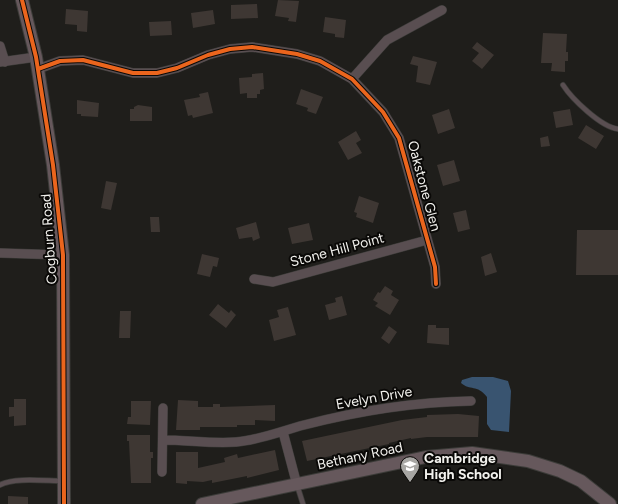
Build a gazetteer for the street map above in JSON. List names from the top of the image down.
{
  "streets": {
    "street": [
      "Oakstone Glen",
      "Cogburn Road",
      "Stone Hill Point",
      "Evelyn Drive",
      "Bethany Road"
    ]
  },
  "crossings": [
    ["Oakstone Glen", "Cogburn Road"],
    ["Oakstone Glen", "Stone Hill Point"]
  ],
  "places": {
    "school or university": ["Cambridge High School"]
  }
}
